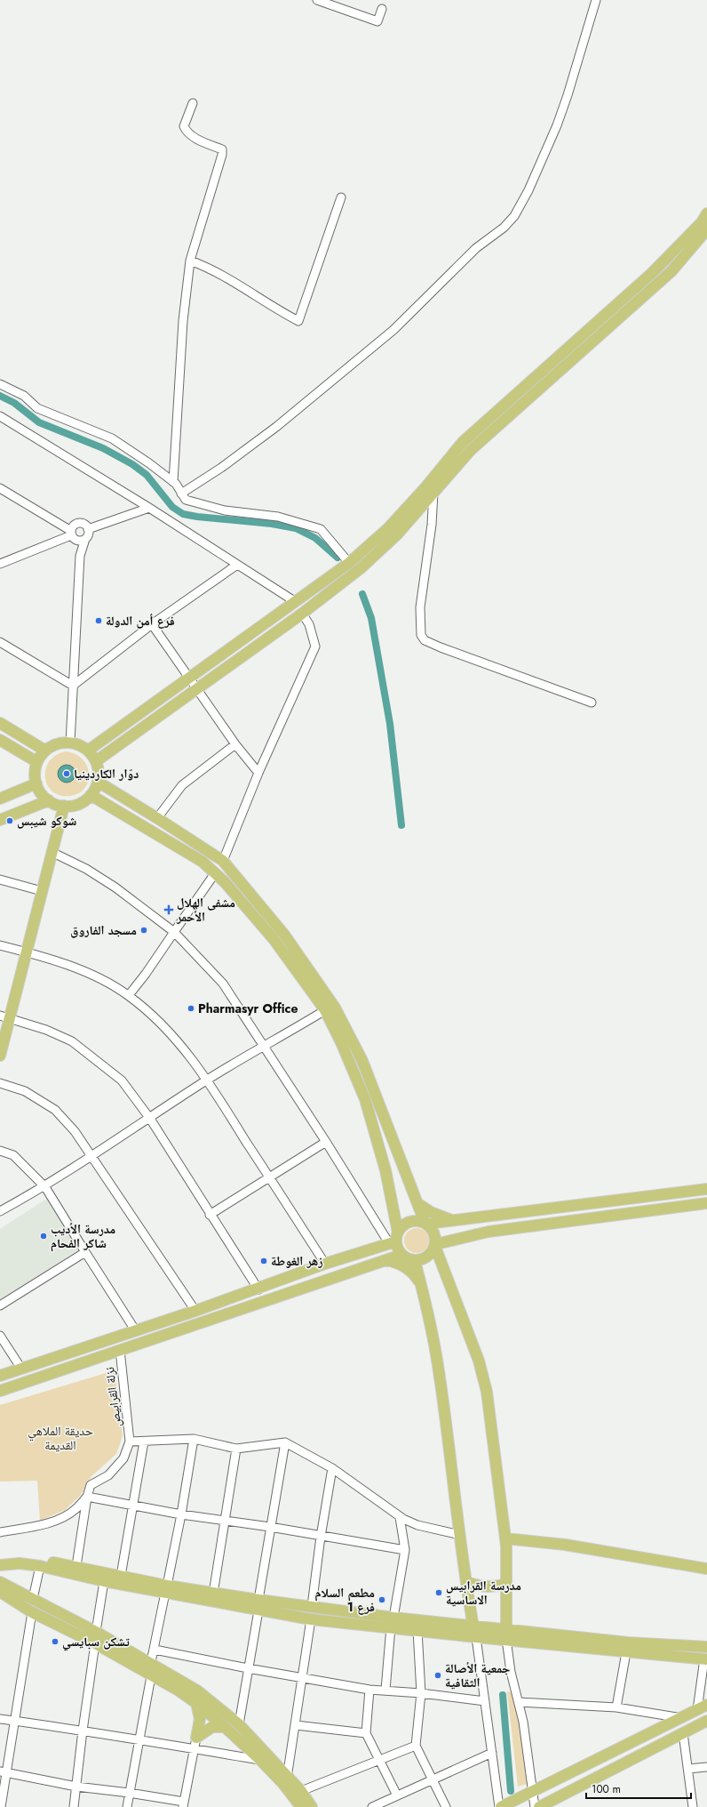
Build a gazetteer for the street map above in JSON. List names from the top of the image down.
{
  "streets": {
    "street": ["نزلة القرابيص"]
  },
  "parks": ["حديقة الملاهي القديمة"],
  "places": {
    "other": [
      "فرع أمن الدولة",
      "دوّار الكاردينيا",
      "شوكو شيبس",
      "مسجد الفاروق",
      "Pharmasyr Office",
      "مدرسة الأديب شاكر الفحام",
      "زهر الغوطة",
      "مدرسة القرابيس الاساسية",
      "مطعم السلام فرع 1",
      "تشكن سبايسي",
      "جمعية الأصالة الثقافية"
    ],
    "health": ["مشفى الهلال الأحمر"]
  },
  "scale_bar": "100 m"
}
